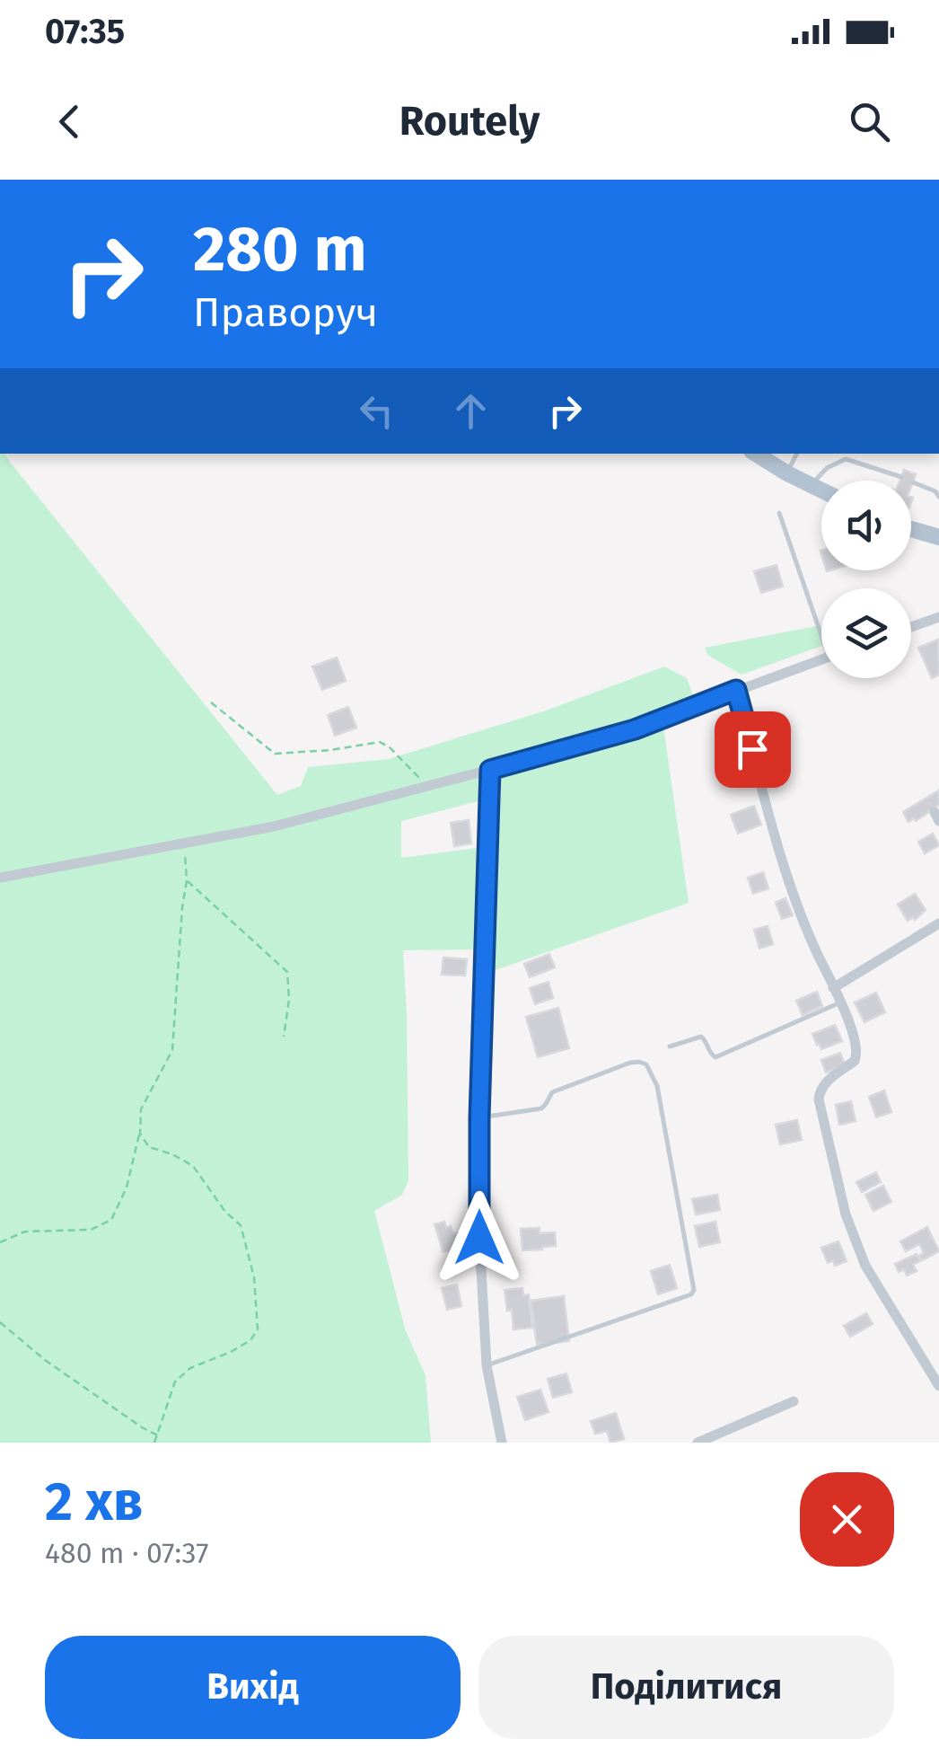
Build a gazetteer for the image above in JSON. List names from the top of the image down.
{
  "page": {
    "status": "07:35",
    "header": "Routely",
    "turn": ["280 m", "Праворуч"],
    "heading": ["2 хв", "480 m · 07:37"],
    "buttons": ["Вихід", "Поділитися"]
  }
}
